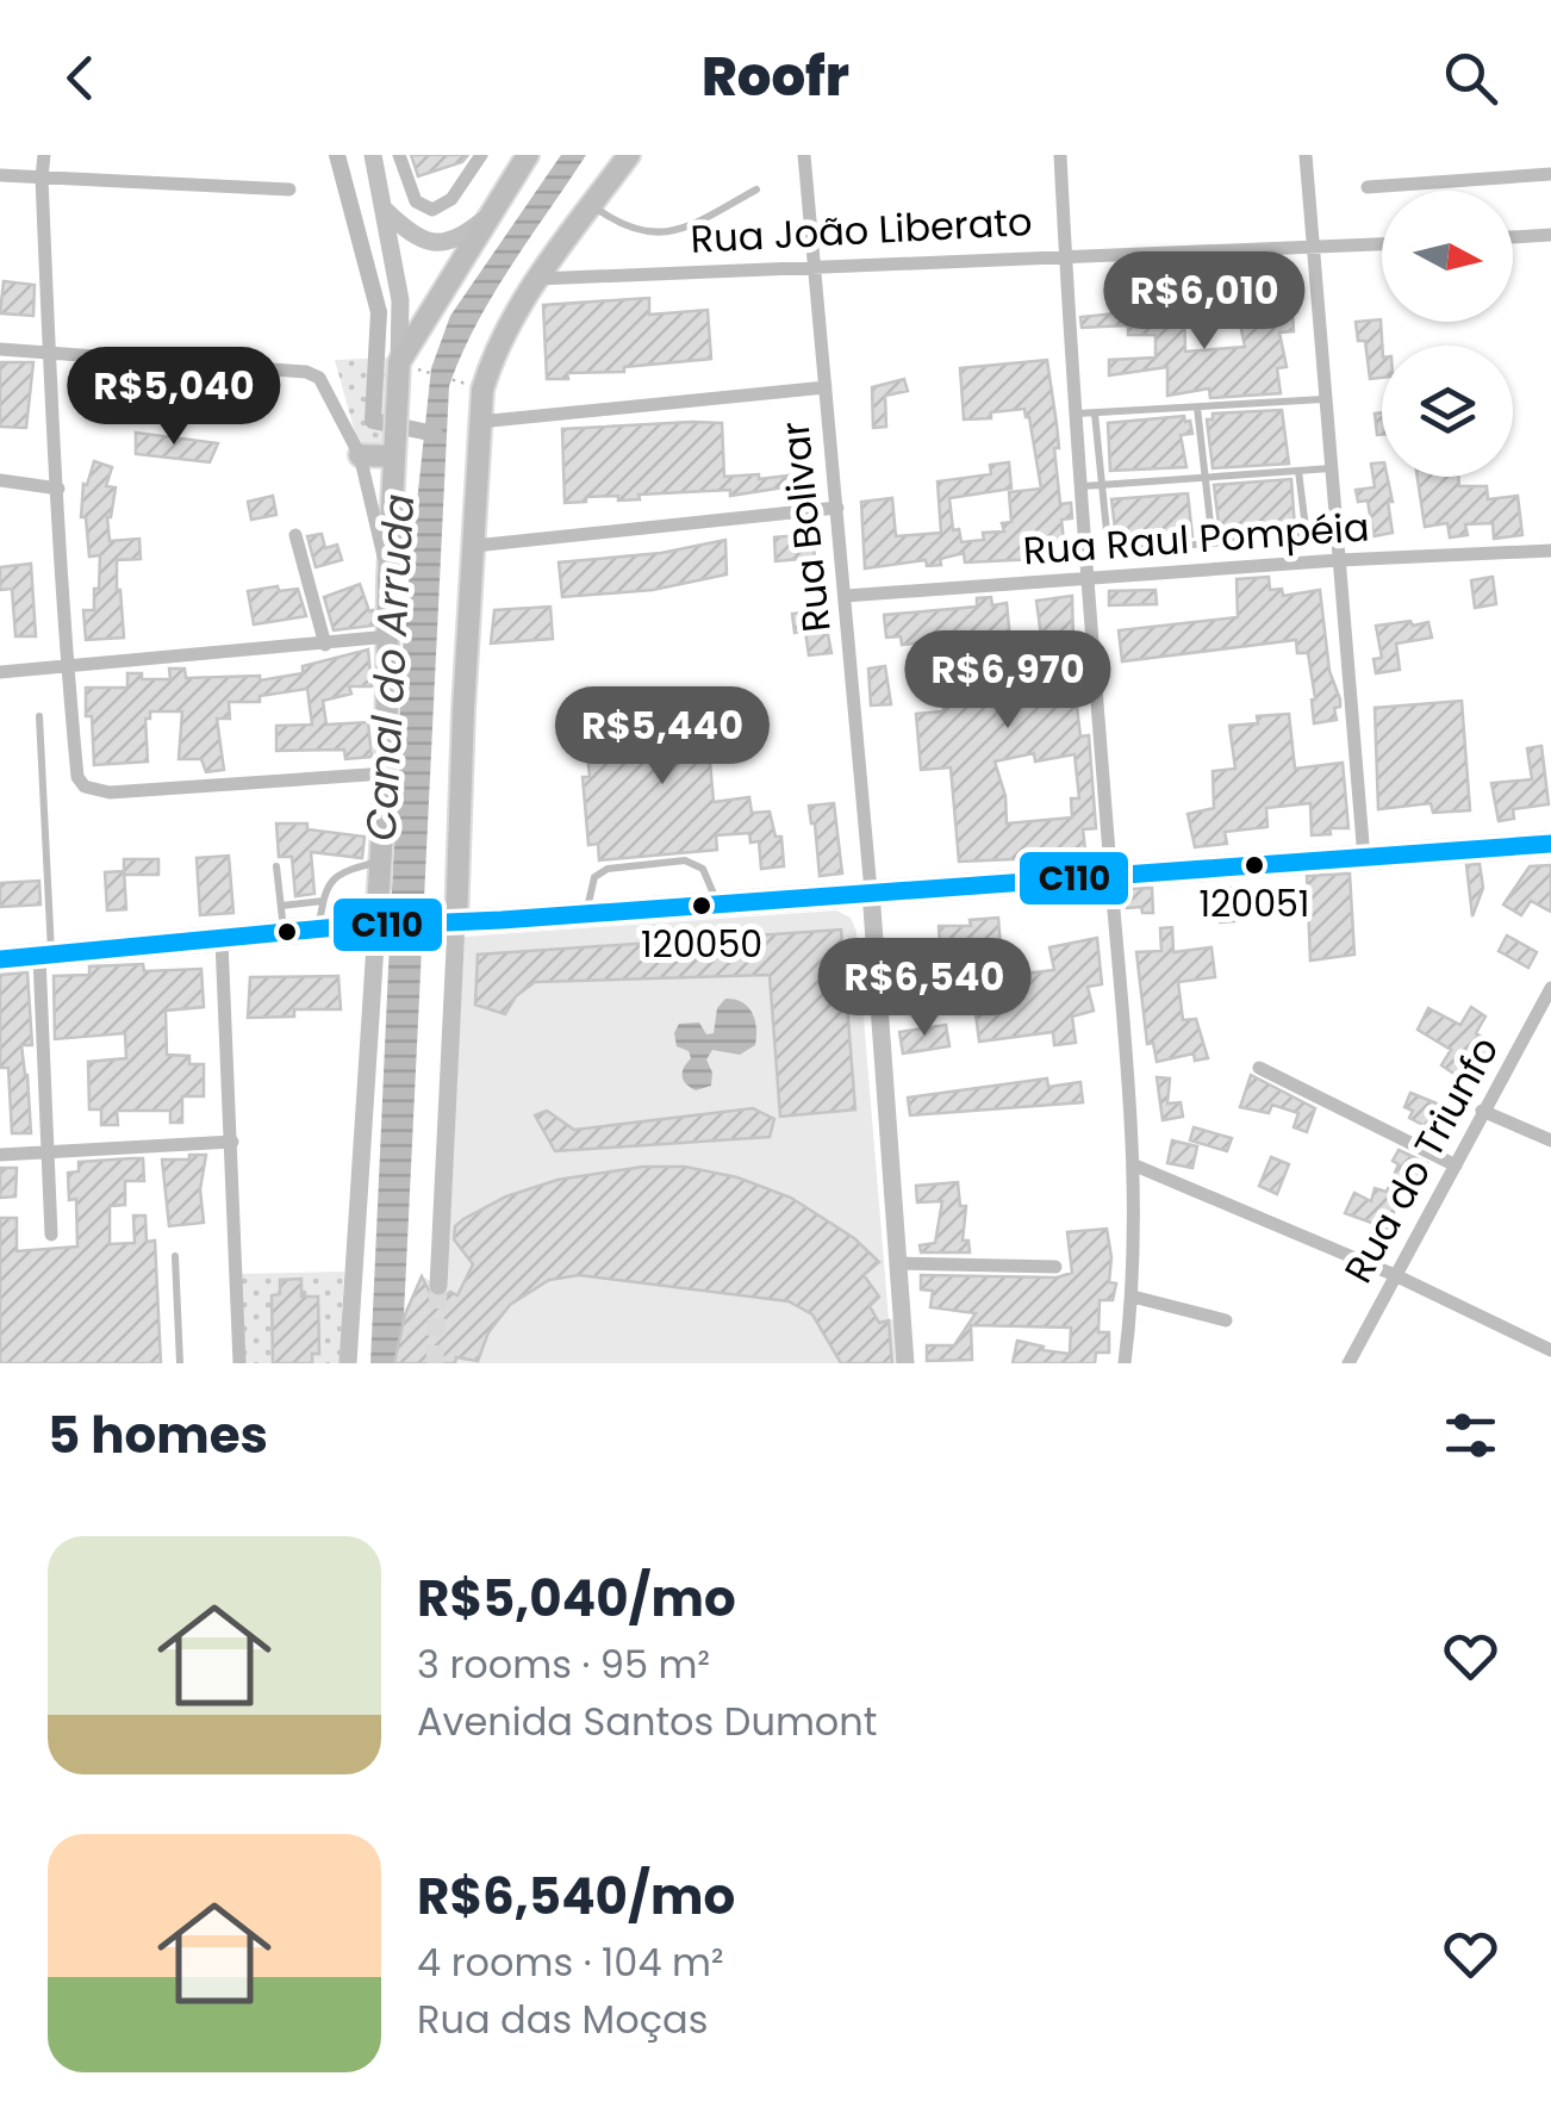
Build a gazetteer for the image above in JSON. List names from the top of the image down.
{
  "streets": {
    "street": [
      "Rua João Liberato",
      "Rua Bolivar",
      "Rua Raul Pompéia",
      "Rua do Triunfo"
    ]
  },
  "crossings": [
    ["Rua João Liberato", "Rua Bolivar"],
    ["Rua Bolivar", "Rua Raul Pompéia"]
  ],
  "water": ["Canal do Arruda"],
  "places": ["120051", "120050"],
  "lines": ["transit line C110"],
  "north": "right",
  "page": {
    "header": "Roofr",
    "price": [
      "R$6,010",
      "R$5,040",
      "R$6,970",
      "R$5,440",
      "R$6,540"
    ],
    "heading": "5 homes",
    "list": [
      {
        "name": "R$5,040/mo",
        "note": "3 rooms · 95 m² · Avenida Santos Dumont"
      },
      {
        "name": "R$6,540/mo",
        "note": "4 rooms · 104 m² · Rua das Moças"
      }
    ]
  }
}
